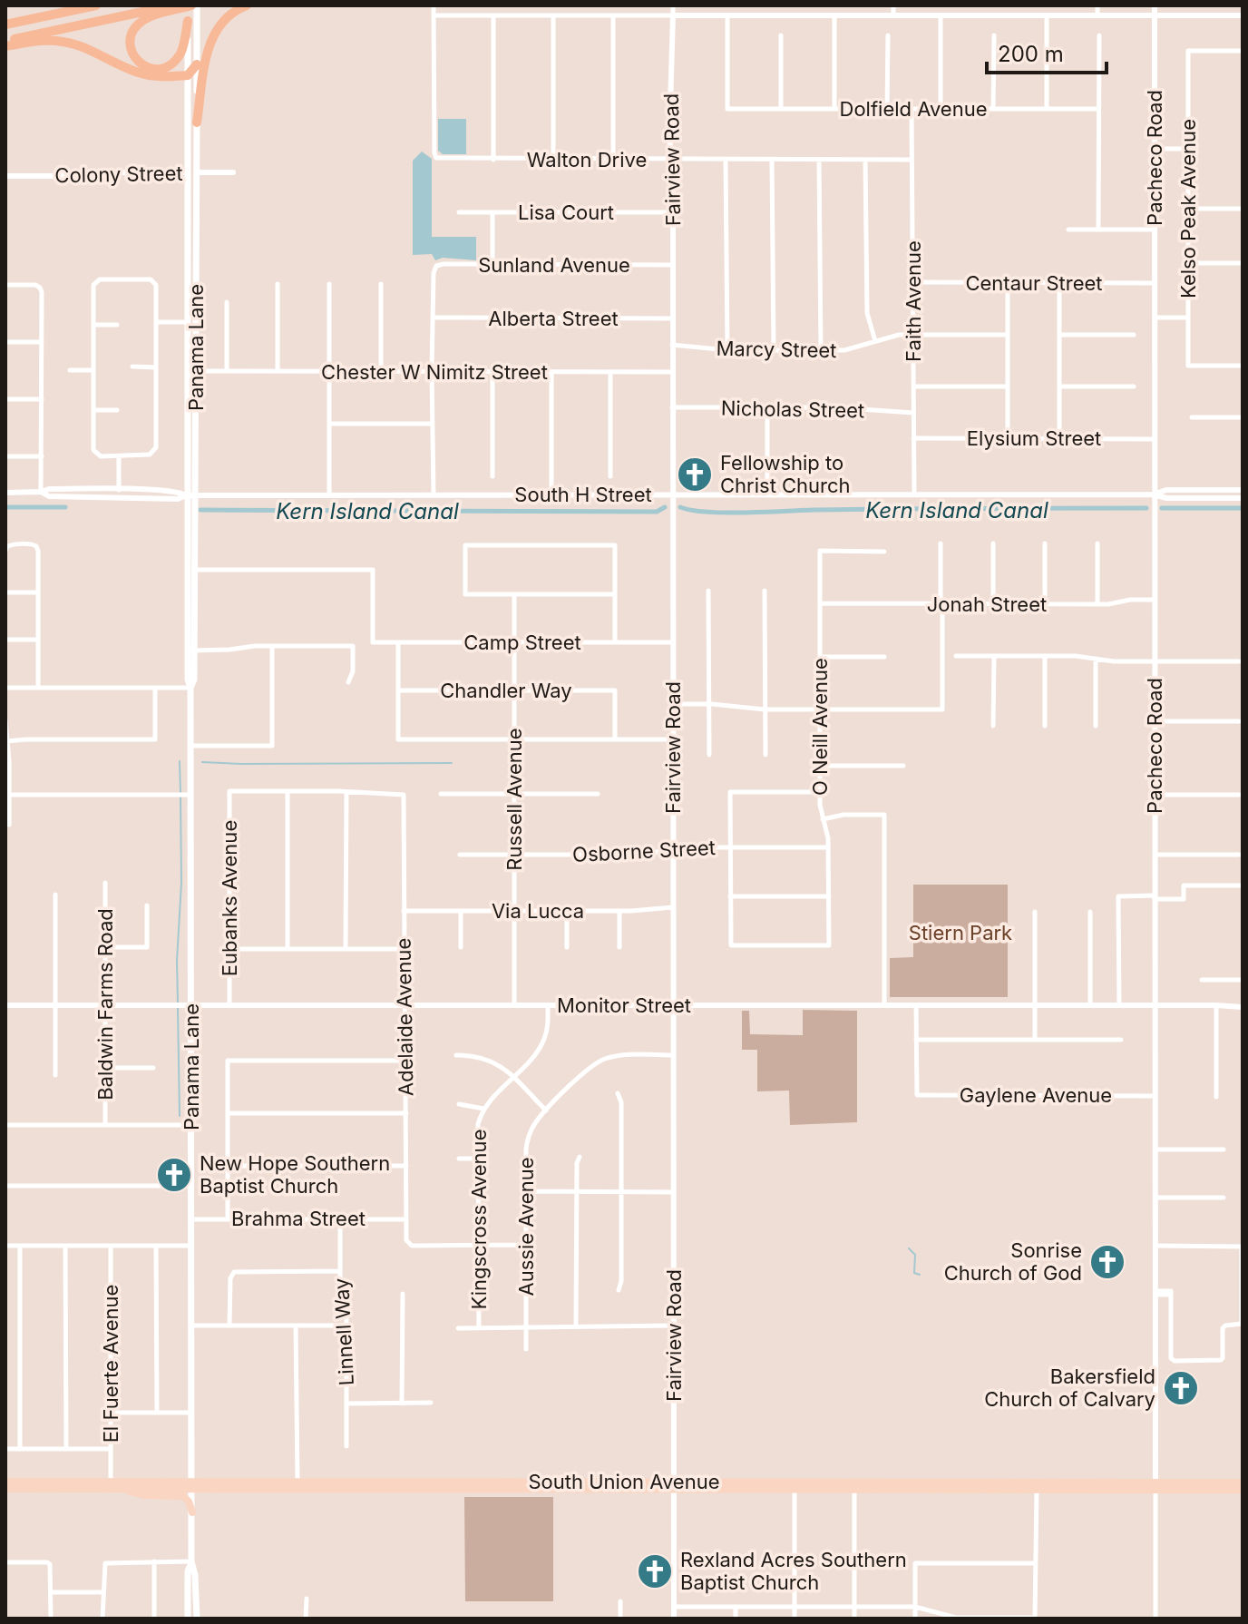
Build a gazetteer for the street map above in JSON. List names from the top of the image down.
{
  "streets": {
    "main road": ["Panama Lane", "South Union Avenue"],
    "street": [
      "Dolfield Avenue",
      "Pacheco Road",
      "Walton Drive",
      "Fairview Road",
      "Colony Street",
      "Kelso Peak Avenue",
      "Lisa Court",
      "Sunland Avenue",
      "Centaur Street",
      "Faith Avenue",
      "Alberta Street",
      "Marcy Street",
      "Chester W Nimitz Street",
      "Nicholas Street",
      "Elysium Street",
      "South H Street",
      "Jonah Street",
      "Camp Street",
      "Chandler Way",
      "O Neill Avenue",
      "Russell Avenue",
      "Osborne Street",
      "Eubanks Avenue",
      "Via Lucca",
      "Baldwin Farms Road",
      "Monitor Street",
      "Adelaide Avenue",
      "Gaylene Avenue",
      "Brahma Street",
      "Kingscross Avenue",
      "Aussie Avenue",
      "Linnell Way",
      "El Fuerte Avenue"
    ]
  },
  "crossings": [
    ["Dolfield Avenue", "Faith Avenue"],
    ["Pacheco Road", "Centaur Street"],
    ["Pacheco Road", "Elysium Street"],
    ["Pacheco Road", "South H Street"],
    ["Pacheco Road", "Jonah Street"],
    ["Pacheco Road", "Monitor Street"],
    ["Pacheco Road", "Gaylene Avenue"],
    ["Pacheco Road", "South Union Avenue"],
    ["Walton Drive", "Fairview Road"],
    ["Walton Drive", "Faith Avenue"],
    ["Fairview Road", "Lisa Court"],
    ["Fairview Road", "Sunland Avenue"],
    ["Fairview Road", "Alberta Street"],
    ["Fairview Road", "Marcy Street"],
    ["Fairview Road", "Chester W Nimitz Street"],
    ["Fairview Road", "Nicholas Street"],
    ["Fairview Road", "South H Street"],
    ["Fairview Road", "Camp Street"],
    ["Fairview Road", "Osborne Street"],
    ["Fairview Road", "Via Lucca"],
    ["Fairview Road", "Monitor Street"],
    ["Fairview Road", "Aussie Avenue"],
    ["Fairview Road", "South Union Avenue"],
    ["Colony Street", "Panama Lane"],
    ["Sunland Avenue", "Alberta Street"],
    ["Centaur Street", "Faith Avenue"],
    ["Faith Avenue", "Marcy Street"],
    ["Faith Avenue", "Nicholas Street"],
    ["Faith Avenue", "Elysium Street"],
    ["Faith Avenue", "South H Street"],
    ["Panama Lane", "Chester W Nimitz Street"],
    ["Panama Lane", "South H Street"],
    ["Panama Lane", "Camp Street"],
    ["Panama Lane", "Monitor Street"],
    ["Panama Lane", "Brahma Street"],
    ["Panama Lane", "South Union Avenue"],
    ["Jonah Street", "O Neill Avenue"],
    ["Camp Street", "Russell Avenue"],
    ["Chandler Way", "Russell Avenue"],
    ["O Neill Avenue", "Osborne Street"],
    ["Russell Avenue", "Osborne Street"],
    ["Russell Avenue", "Via Lucca"],
    ["Russell Avenue", "Monitor Street"],
    ["Eubanks Avenue", "Monitor Street"],
    ["Via Lucca", "Adelaide Avenue"],
    ["Baldwin Farms Road", "Monitor Street"],
    ["Monitor Street", "Adelaide Avenue"],
    ["Monitor Street", "Kingscross Avenue"],
    ["Adelaide Avenue", "Brahma Street"],
    ["Adelaide Avenue", "Kingscross Avenue"],
    ["Brahma Street", "Linnell Way"],
    ["El Fuerte Avenue", "South Union Avenue"]
  ],
  "water": ["Kern Island Canal"],
  "parks": ["Stiern Park"],
  "places": {
    "church": [
      "Fellowship to Christ Church",
      "New Hope Southern Baptist Church",
      "Sonrise Church of God",
      "Bakersfield Church of Calvary",
      "Rexland Acres Southern Baptist Church"
    ]
  },
  "scale_bar": "200 m"
}
